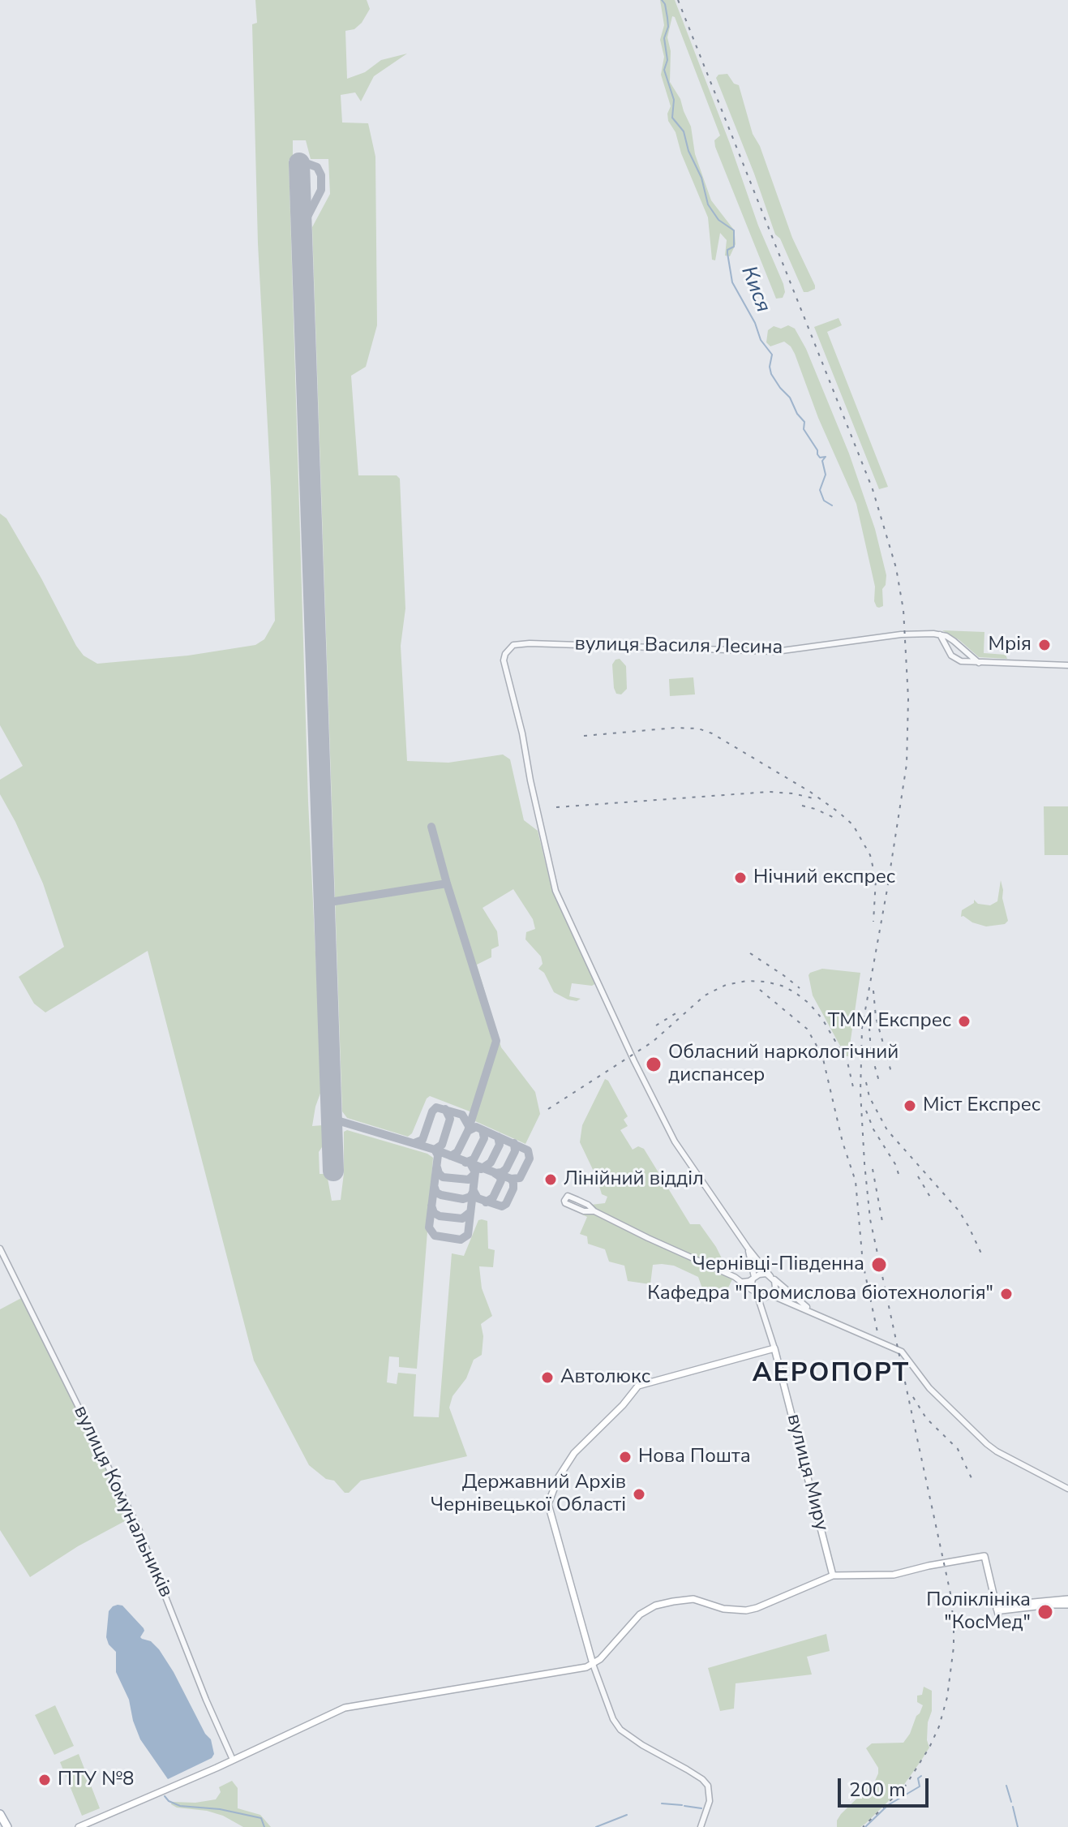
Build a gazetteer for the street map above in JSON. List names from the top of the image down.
{
  "streets": {
    "main road": ["вулиця Миру"],
    "street": ["вулиця Василя Лесина", "вулиця Комунальників"]
  },
  "districts": ["АЕРОПОРТ"],
  "water": ["Кися"],
  "places": [
    "Мрія",
    "Нічний експрес",
    "ТММ Експрес",
    "Обласний наркологічний диспансер",
    "Міст Експрес",
    "Лінійний відділ",
    "Чернівці-Південна",
    "Кафедра \"Промислова біотехнологія\"",
    "Автолюкс",
    "Нова Пошта",
    "Державний Архів Чернівецької Області",
    "Поліклініка \"КосМед\"",
    "ПТУ №8"
  ],
  "scale_bar": "200 m"
}
